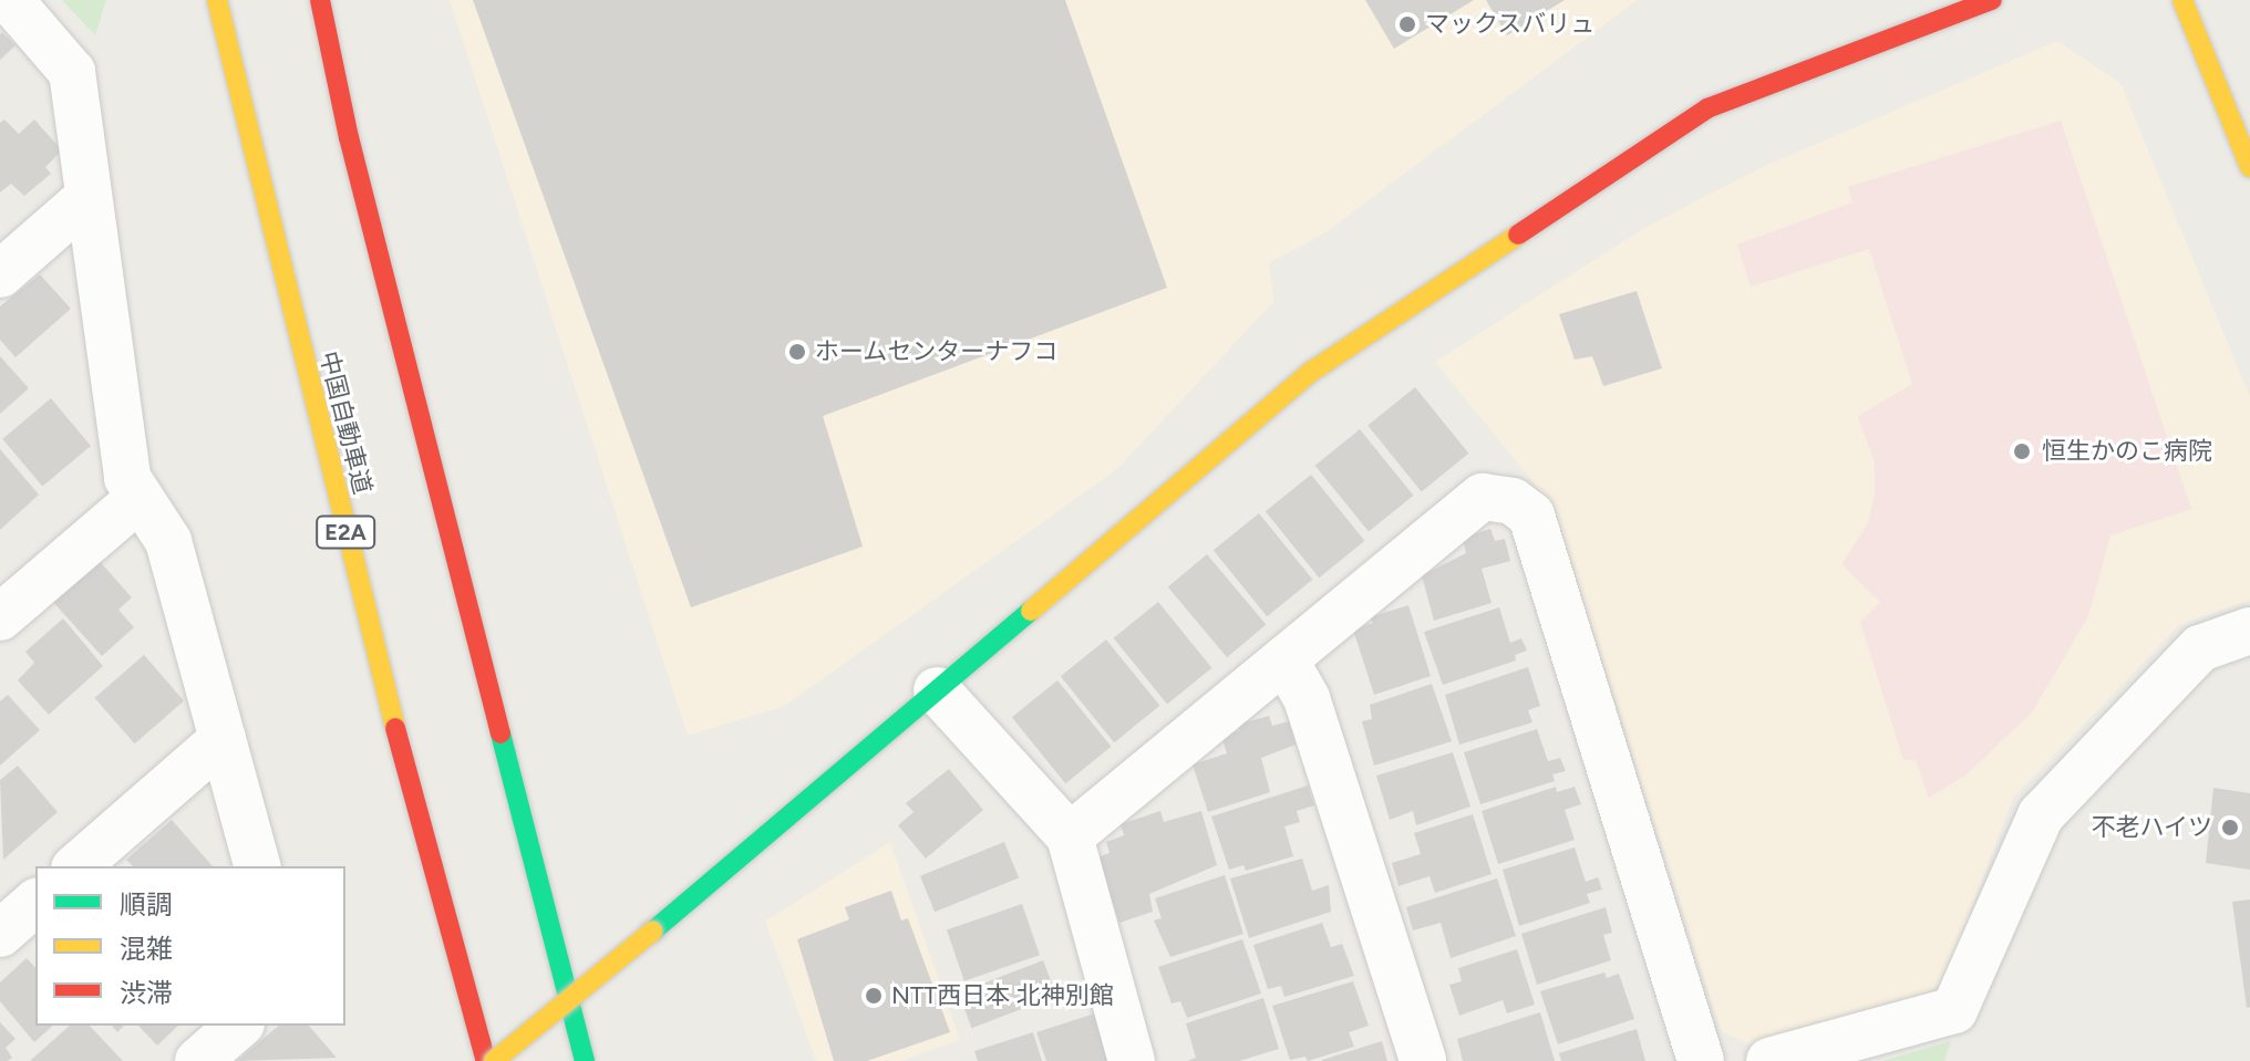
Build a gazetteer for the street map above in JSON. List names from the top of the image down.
{
  "streets": {
    "main road": ["中国自動車道", "E2A"]
  },
  "places": [
    "マックスバリュ",
    "ホームセンターナフコ",
    "恒生かのこ病院",
    "不老ハイツ",
    "NTT西日本 北神別館"
  ],
  "legend": ["順調", "混雑", "渋滞"]
}
